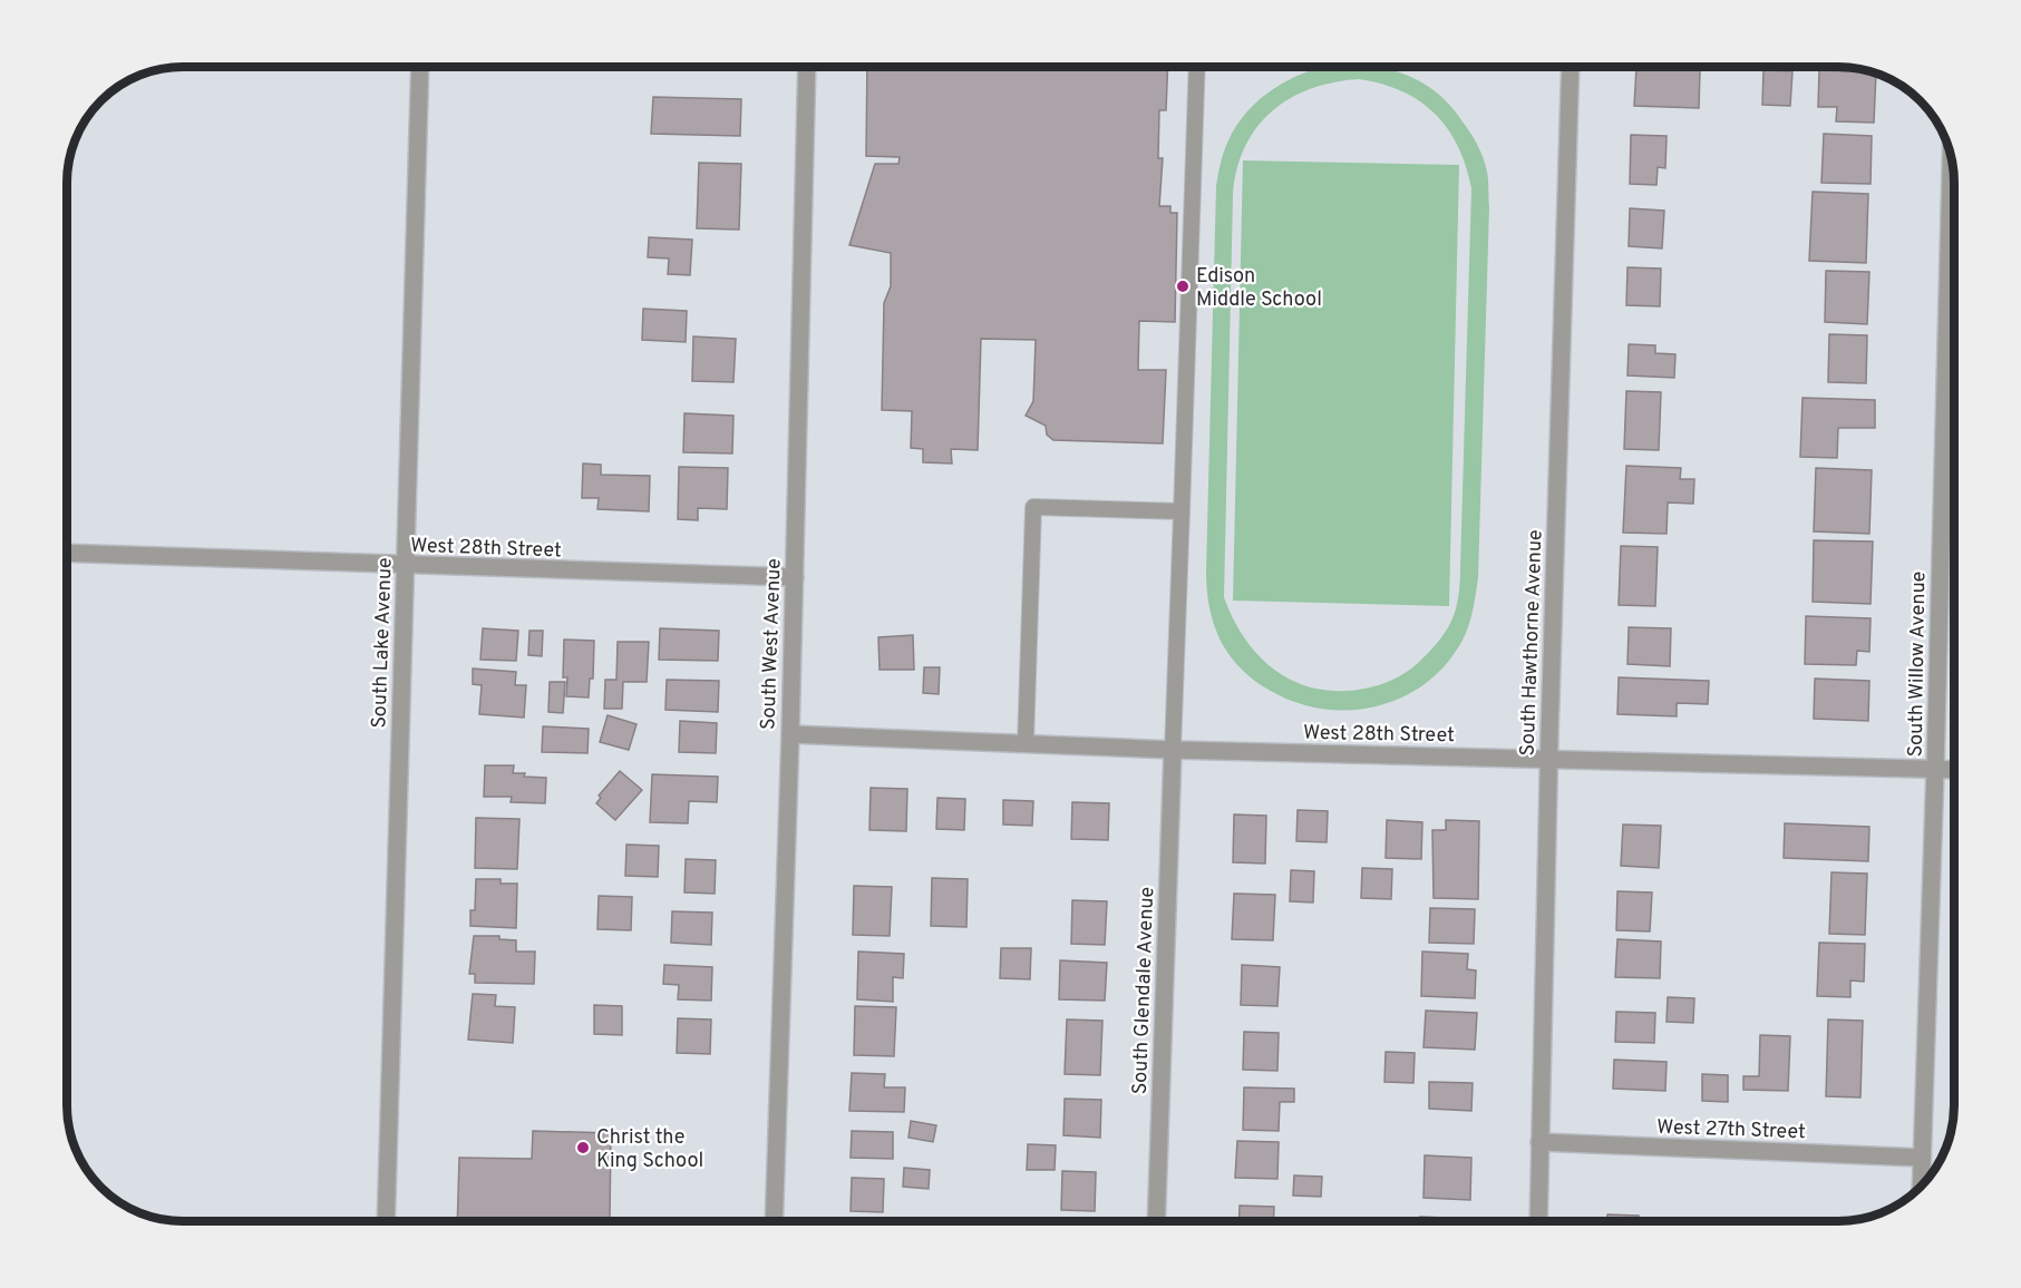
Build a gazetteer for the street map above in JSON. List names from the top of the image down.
{
  "streets": {
    "street": [
      "West 28th Street",
      "South Lake Avenue",
      "South Hawthorne Avenue",
      "South West Avenue",
      "South Willow Avenue",
      "South Glendale Avenue",
      "West 27th Street"
    ]
  },
  "crossings": [
    ["West 28th Street", "South Lake Avenue"],
    ["West 28th Street", "South Hawthorne Avenue"],
    ["West 28th Street", "South West Avenue"],
    ["West 28th Street", "South Willow Avenue"],
    ["West 28th Street", "South Glendale Avenue"],
    ["South Hawthorne Avenue", "West 27th Street"],
    ["South Willow Avenue", "West 27th Street"]
  ],
  "places": ["Edison Middle School", "Christ the King School"]
}
